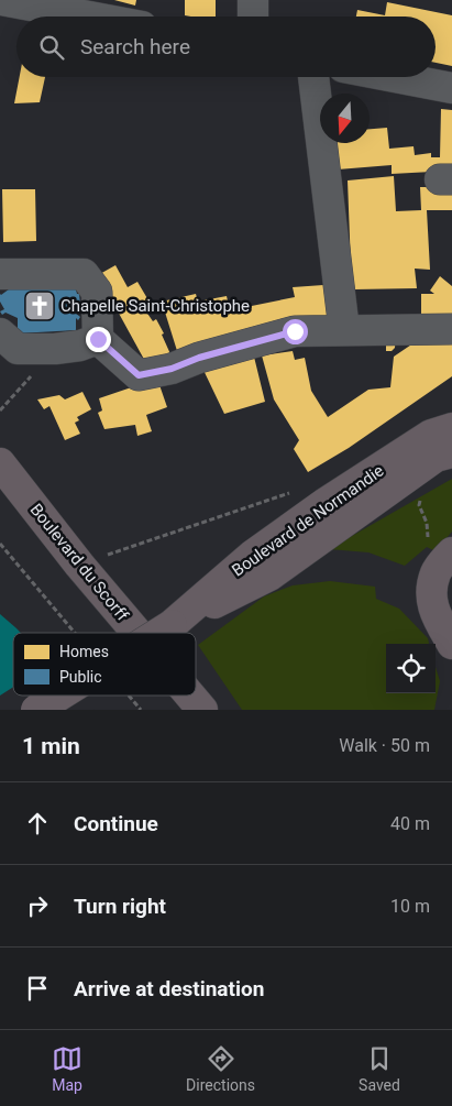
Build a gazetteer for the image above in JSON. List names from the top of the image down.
{
  "streets": {
    "main road": ["Boulevard de Normandie", "Boulevard du Scorff"]
  },
  "places": {
    "church": ["Chapelle Saint-Christophe"]
  },
  "legend": ["Homes", "Public"],
  "north": "bottom",
  "page": {
    "search": "Search here",
    "heading": ["1 min", "Walk · 50 m"],
    "list": [
      ["Continue", "40 m"],
      ["Turn right", "10 m"],
      "Arrive at destination"
    ],
    "nav": ["Map", "Directions", "Saved"]
  }
}
